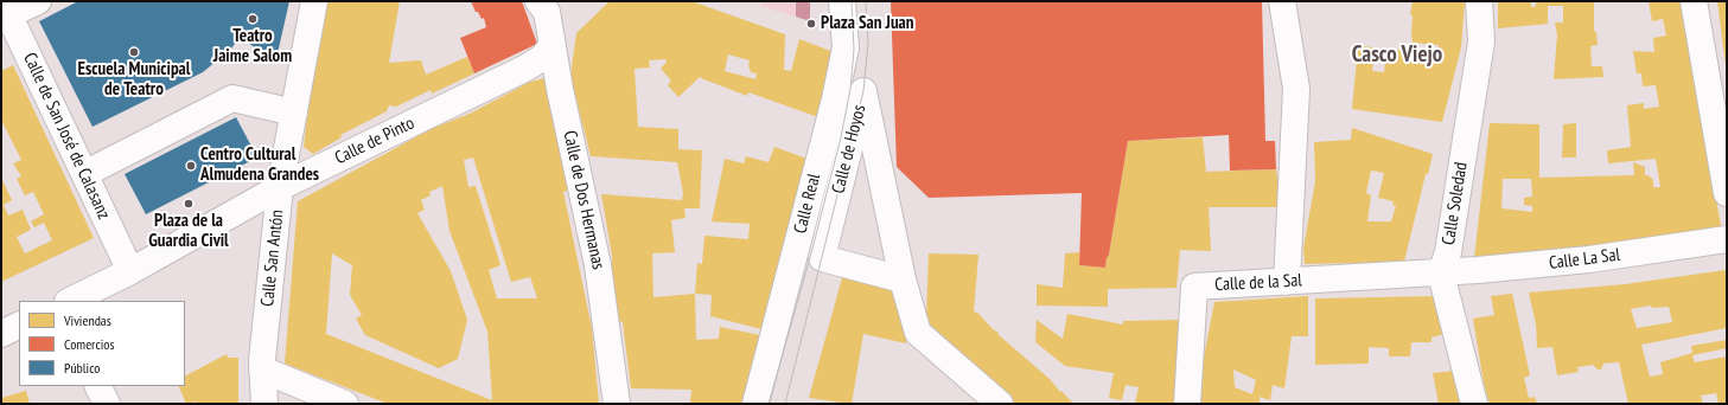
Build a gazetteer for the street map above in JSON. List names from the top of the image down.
{
  "streets": {
    "street": [
      "Calle de San José de Calasanz",
      "Calle de Pinto",
      "Calle de Hoyos",
      "Calle de Dos Hermanas",
      "Calle Real",
      "Calle Soledad",
      "Calle San Antón",
      "Calle La Sal",
      "Calle de la Sal"
    ]
  },
  "crossings": [
    ["Calle de San José de Calasanz", "Calle de Pinto"],
    ["Calle de Pinto", "Calle de Dos Hermanas"],
    ["Calle de Pinto", "Calle San Antón"],
    ["Calle Soledad", "Calle La Sal"],
    ["Calle Soledad", "Calle de la Sal"],
    ["Calle La Sal", "Calle de la Sal"]
  ],
  "districts": ["Casco Viejo"],
  "places": [
    "Teatro Jaime Salom",
    "Plaza San Juan",
    "Escuela Municipal de Teatro",
    "Centro Cultural Almudena Grandes",
    "Plaza de la Guardia Civil"
  ],
  "legend": ["Viviendas", "Comercios", "Público"]
}
